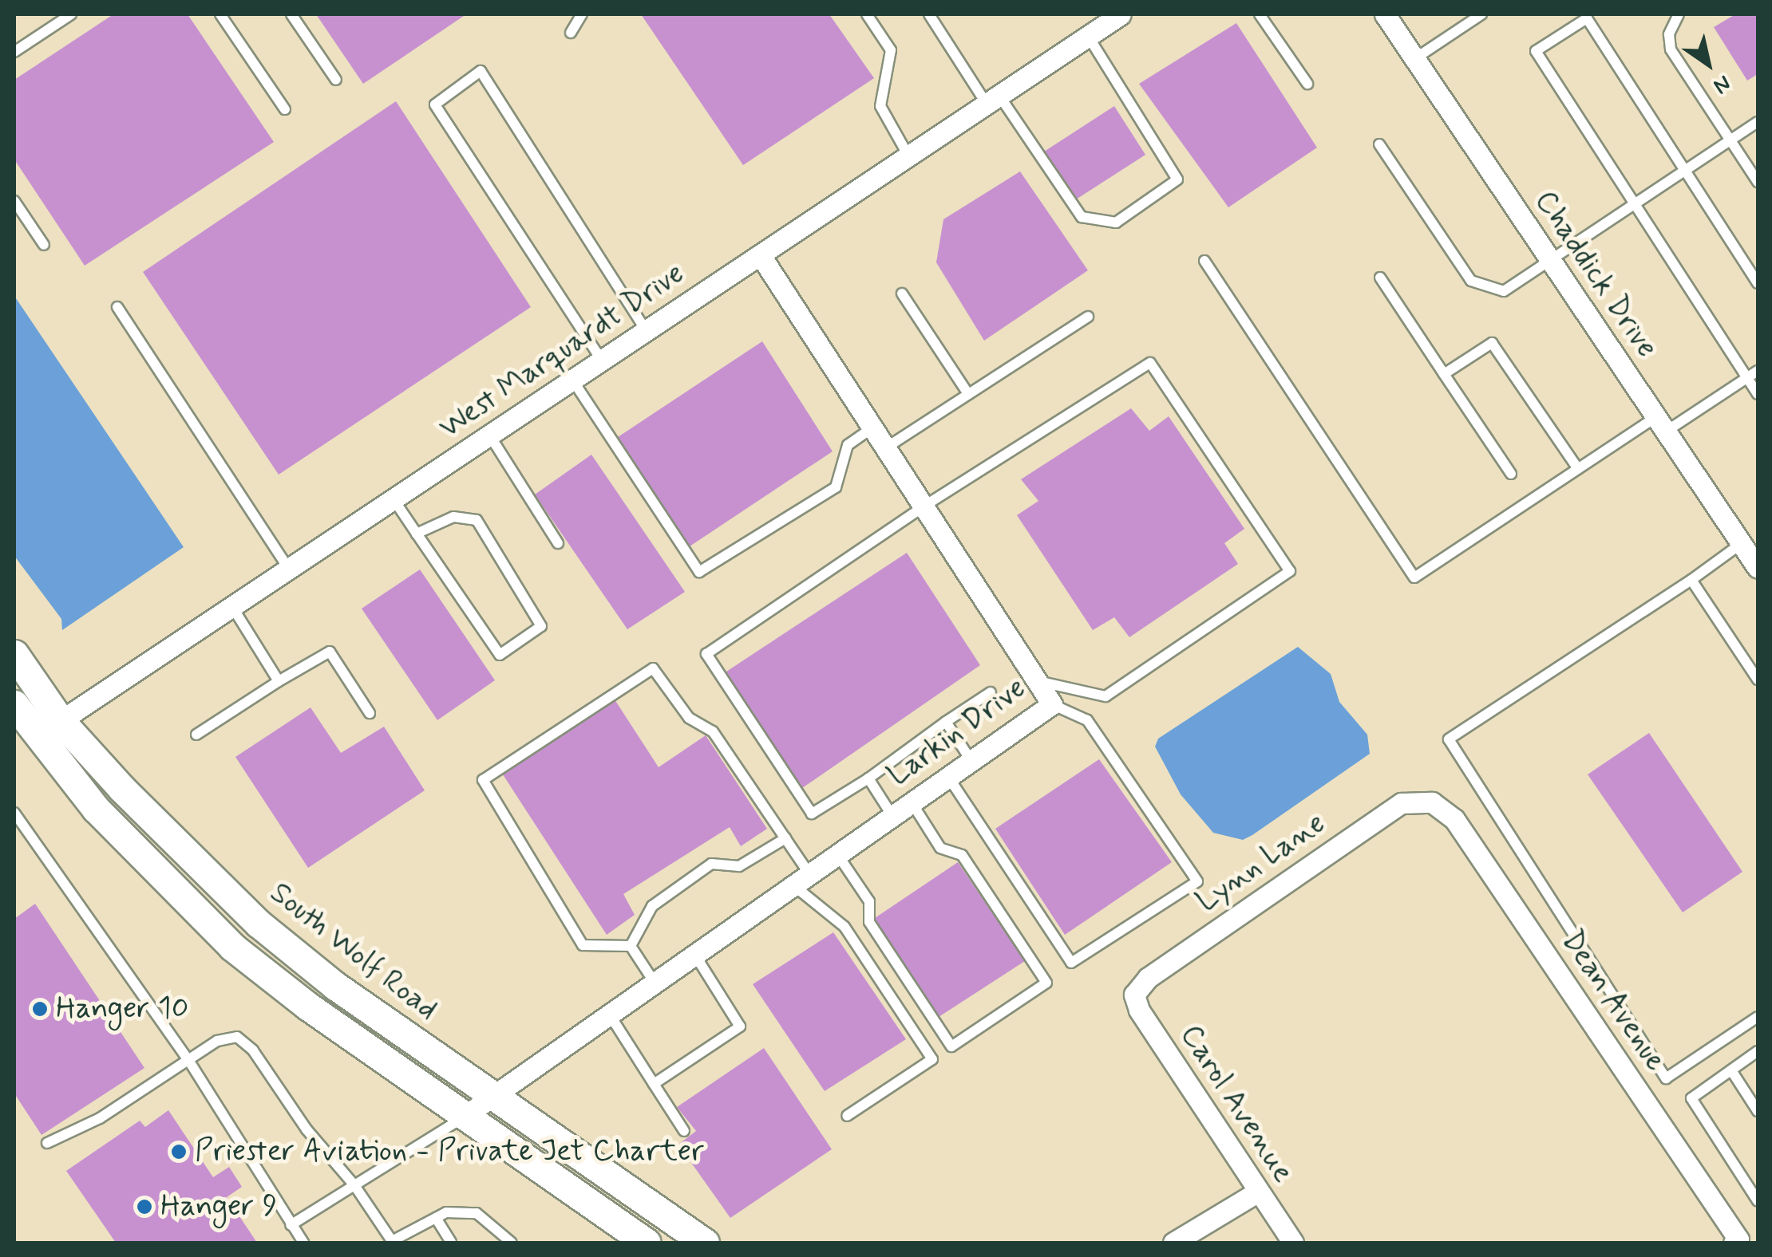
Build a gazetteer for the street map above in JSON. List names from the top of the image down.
{
  "streets": {
    "main road": ["South Wolf Road"],
    "street": [
      "Chaddick Drive",
      "West Marquardt Drive",
      "Larkin Drive",
      "Lynn Lane",
      "Dean Avenue",
      "Carol Avenue"
    ]
  },
  "crossings": [
    ["West Marquardt Drive", "Larkin Drive"],
    ["West Marquardt Drive", "South Wolf Road"],
    ["Larkin Drive", "South Wolf Road"],
    ["Lynn Lane", "Dean Avenue"],
    ["Lynn Lane", "Carol Avenue"]
  ],
  "places": ["Hanger 10", "Priester Aviation - Private Jet Charter", "Hanger 9"],
  "north": "bottom right"
}
